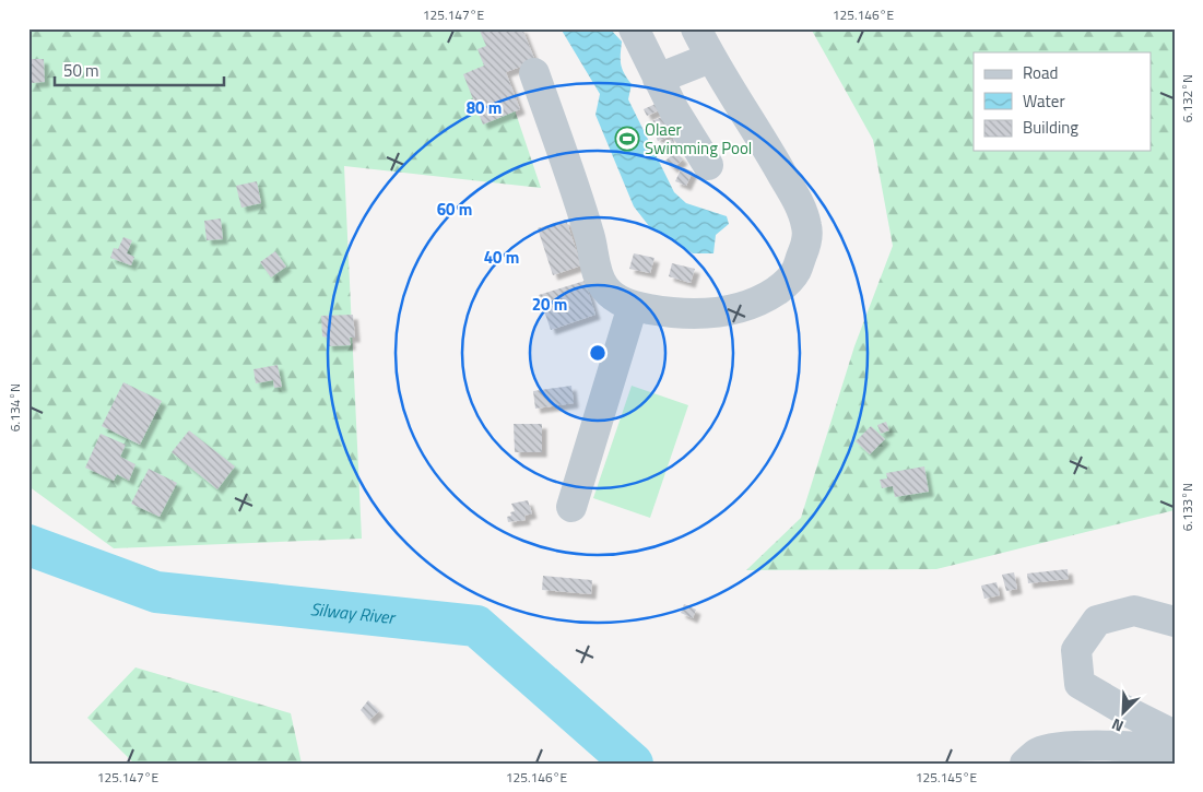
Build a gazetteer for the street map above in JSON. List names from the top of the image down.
{
  "water": ["Silway River"],
  "places": {
    "sports": ["Olaer Swimming Pool"]
  },
  "legend": ["Road", "Water", "Building"],
  "scale_bar": "50 m",
  "north": "bottom left",
  "coordinates": [
    "125.147°E",
    "125.146°E",
    "6.132°N",
    "6.134°N",
    "6.133°N",
    "125.145°E"
  ],
  "rings": [
    "80 m",
    "60 m",
    "40 m",
    "20 m"
  ]
}
